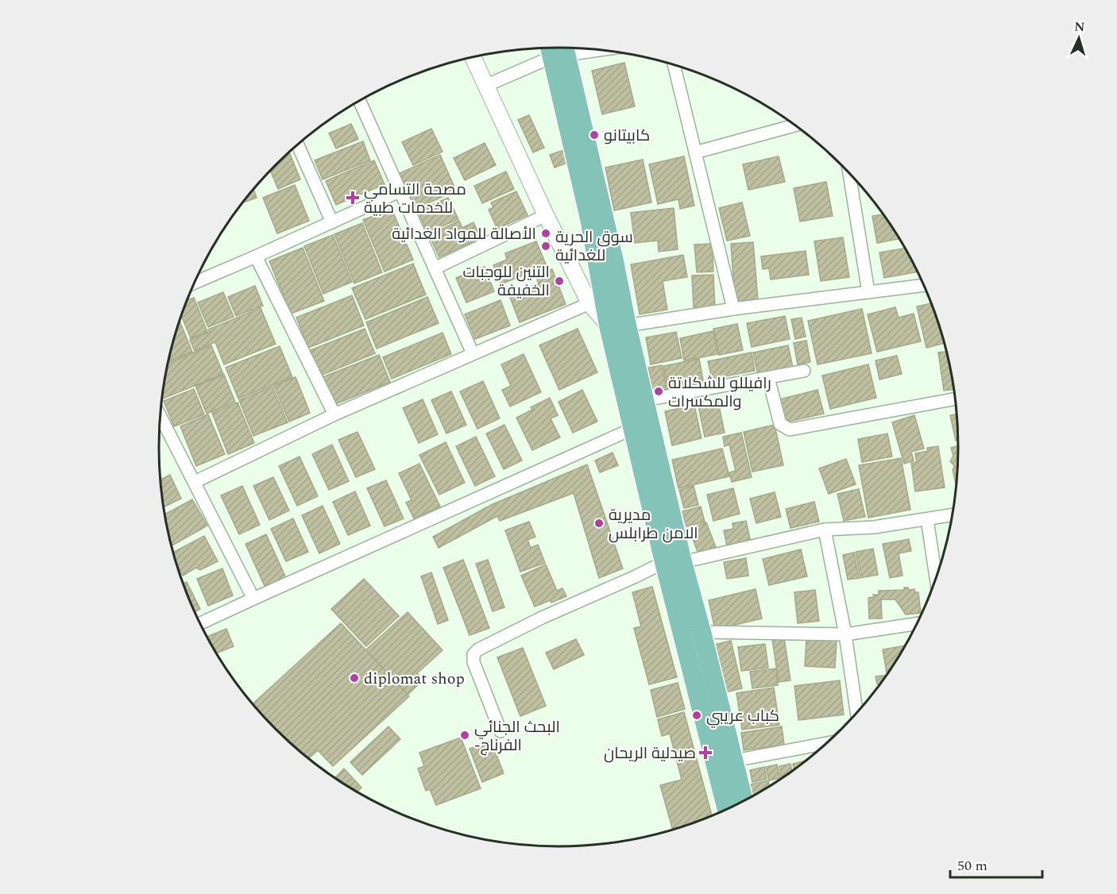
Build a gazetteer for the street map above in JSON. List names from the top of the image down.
{
  "places": {
    "other": [
      "كابيتانو",
      "الأصالة للمواد الغدائية",
      "سوق الحرية للغدائية",
      "التنين للوجبات الخفيفة",
      "رافيللو للشكلاتة والمكسرات",
      "مديرية الامن طرابلس",
      "diplomat shop",
      "كباب عريبي",
      "البحث الجنائي -الفرناج"
    ],
    "health": ["مصحة التسامي للخدمات طبية", "صيدلية الريحان"]
  },
  "scale_bar": "50 m",
  "north": "top"
}
